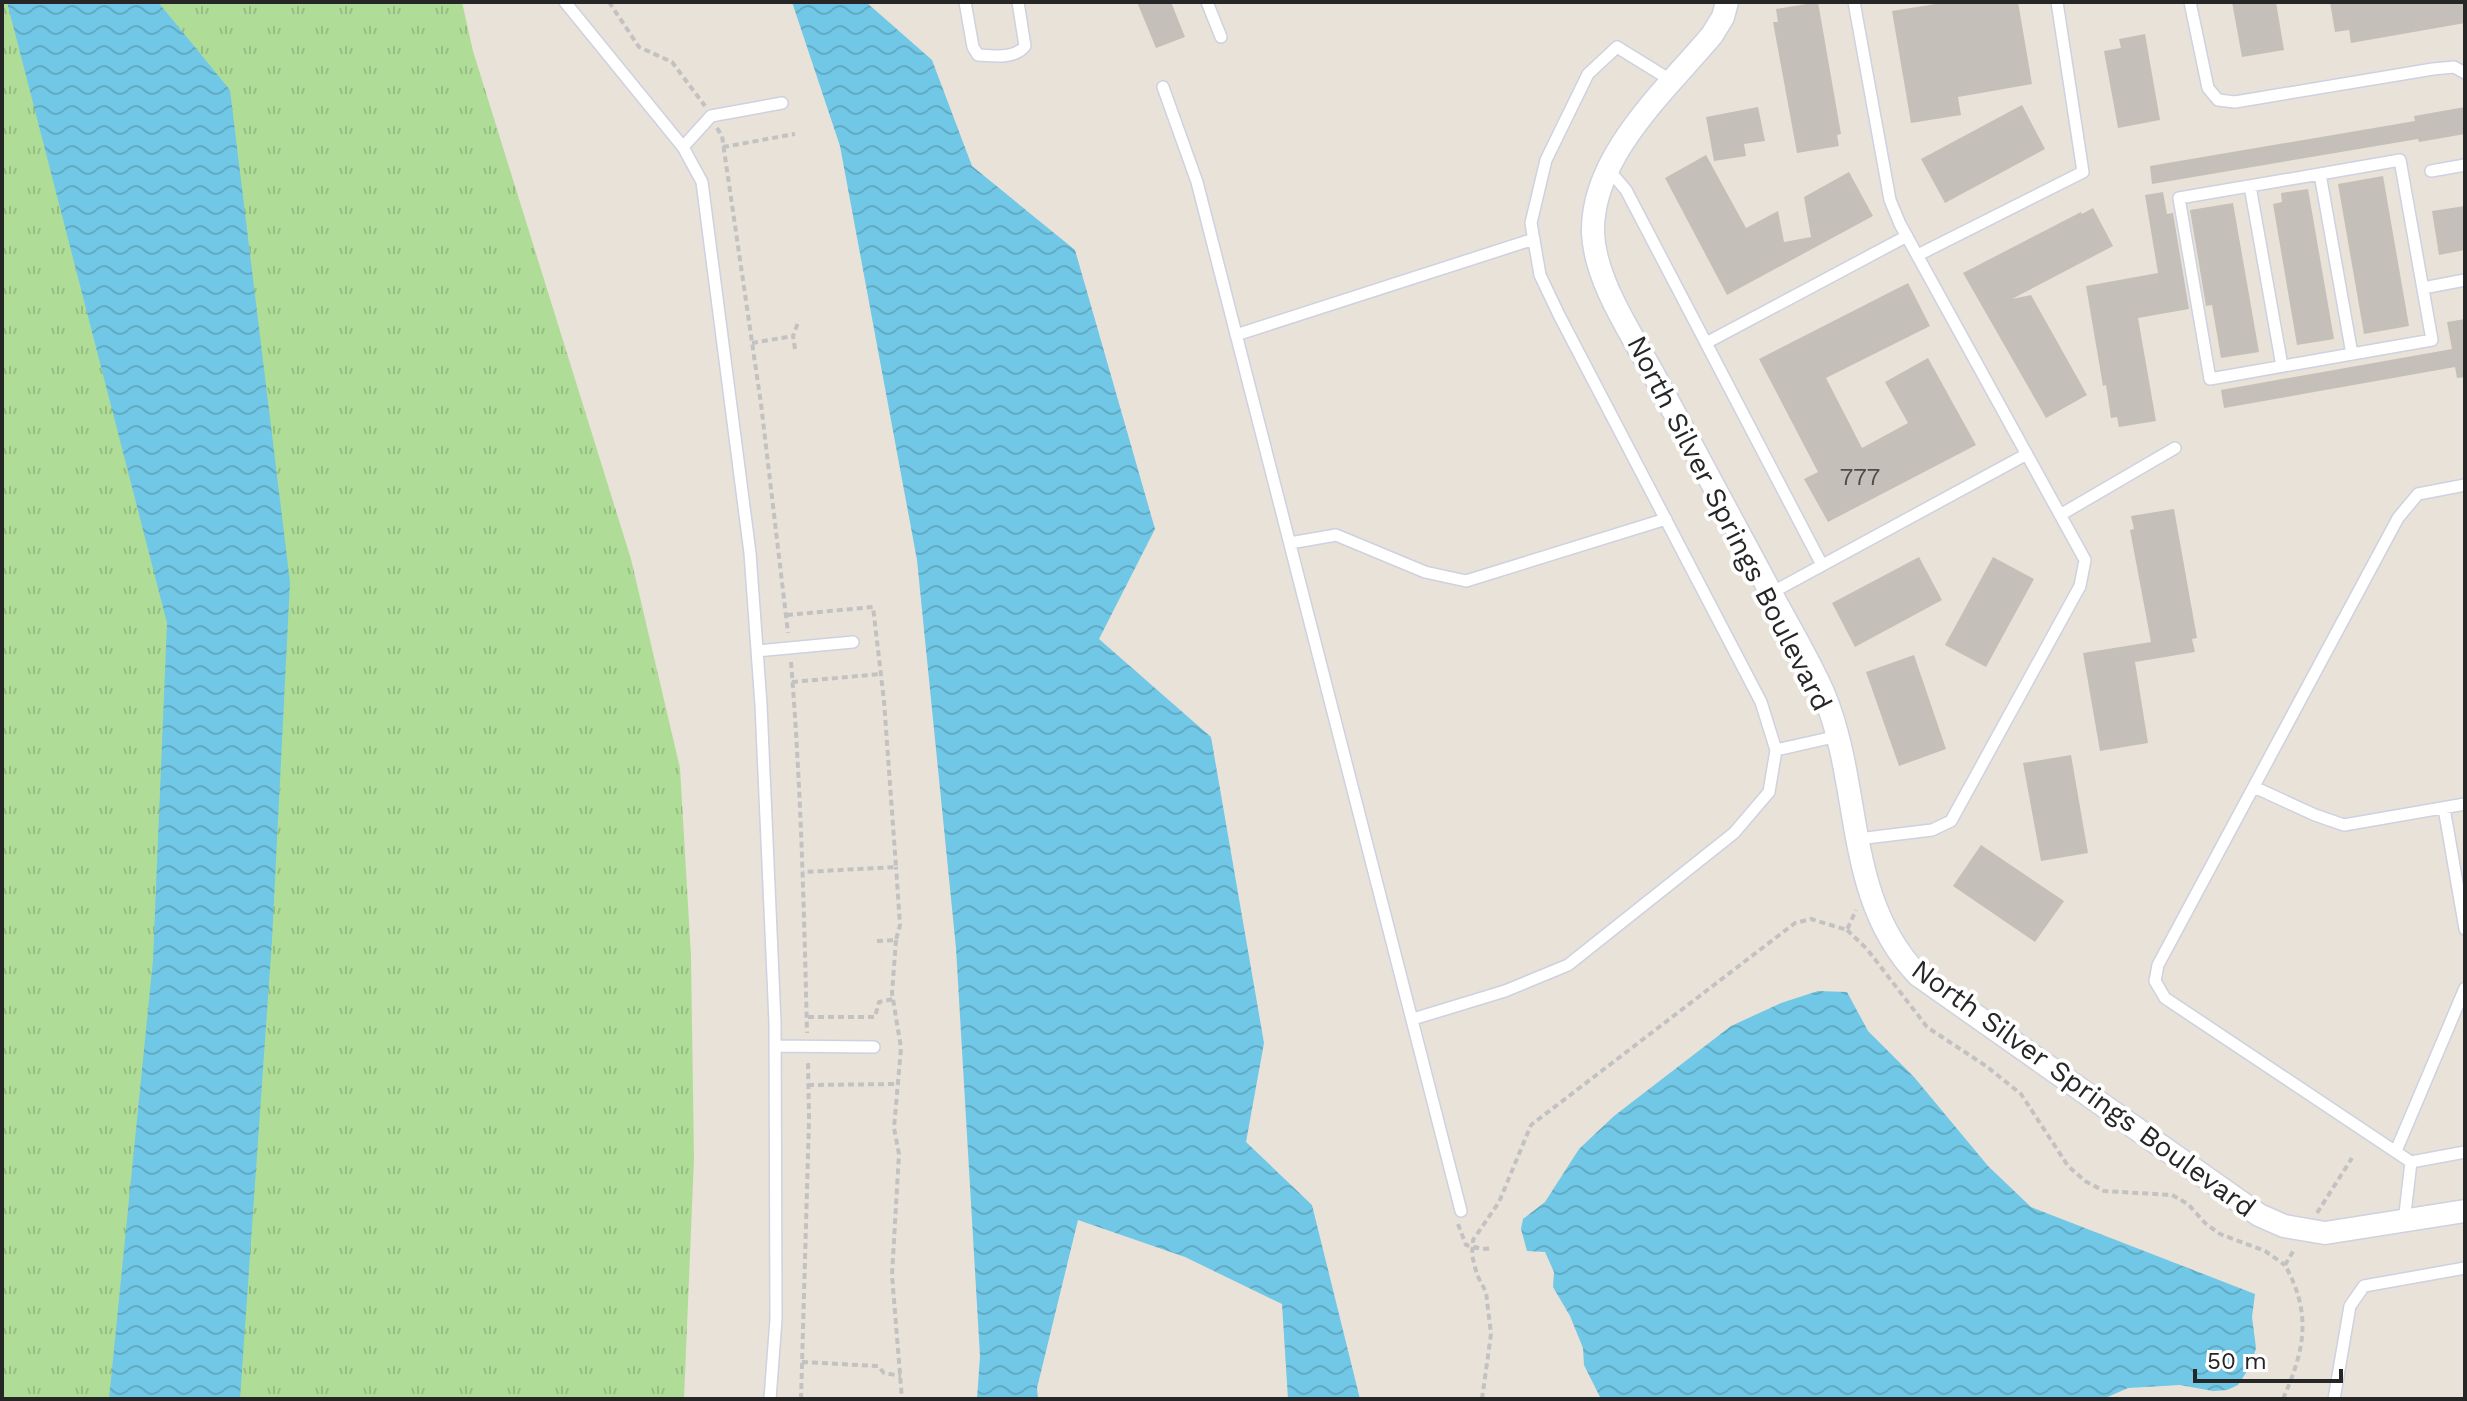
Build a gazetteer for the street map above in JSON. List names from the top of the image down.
{
  "streets": {
    "street": ["North Silver Springs Boulevard"]
  },
  "house_numbers": ["777"],
  "scale_bar": "50 m"
}
